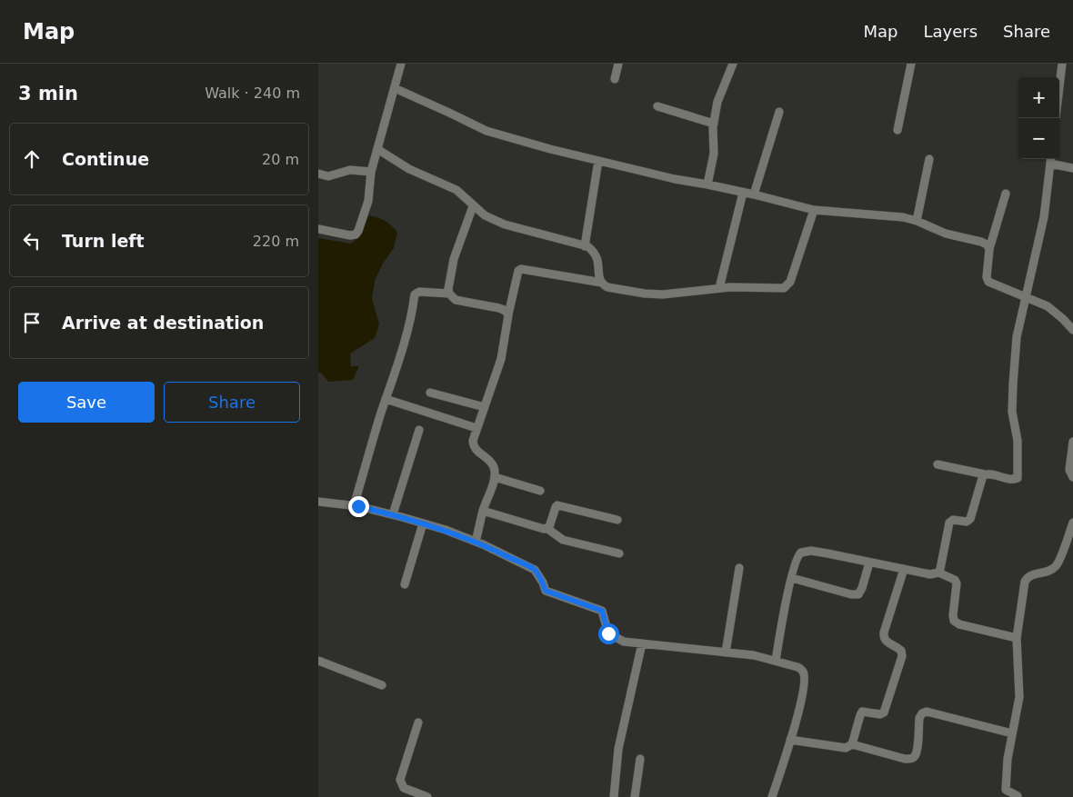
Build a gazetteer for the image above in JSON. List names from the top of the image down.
{
  "page": {
    "header": "Map",
    "nav": ["Map", "Layers", "Share"],
    "heading": ["3 min", "Walk · 240 m"],
    "map_buttons": ["+", "−"],
    "list": [
      ["Continue", "20 m"],
      ["Turn left", "220 m"],
      "Arrive at destination"
    ],
    "buttons": ["Save", "Share"]
  }
}
